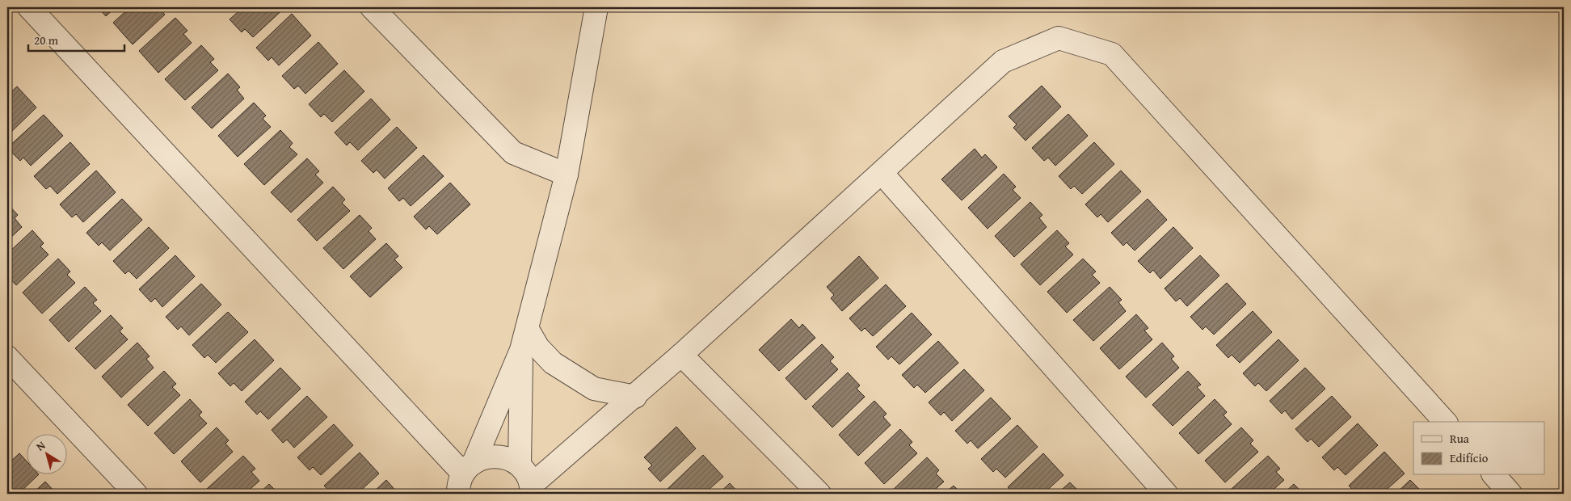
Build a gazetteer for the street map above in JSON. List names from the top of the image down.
{
  "legend": ["Rua", "Edifício"],
  "scale_bar": "20 m",
  "north": "top left"
}
